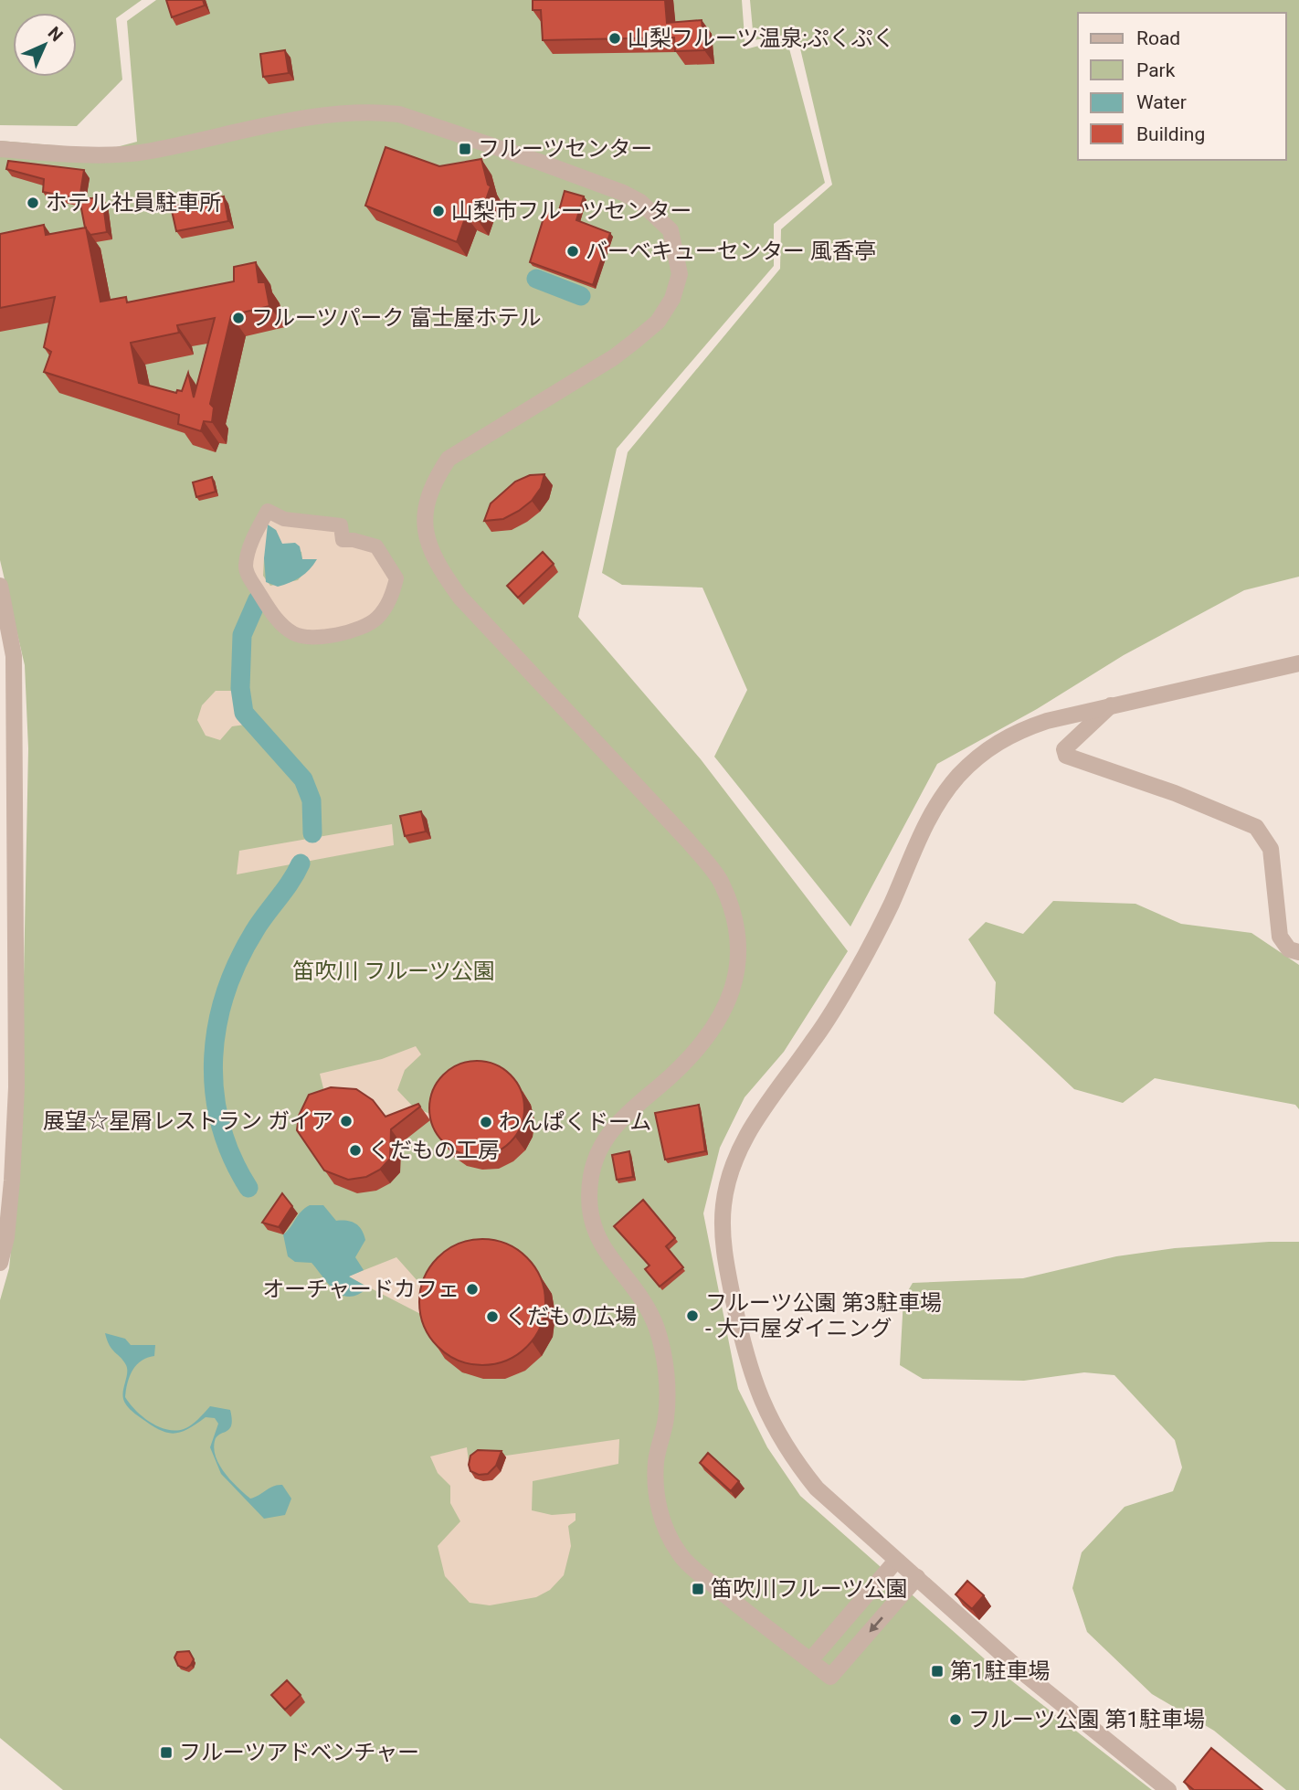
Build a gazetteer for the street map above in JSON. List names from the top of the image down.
{
  "parks": ["笛吹川 フルーツ公園"],
  "places": {
    "other": [
      "山梨フルーツ温泉;ぷくぷく",
      "ホテル社員駐車所",
      "山梨市フルーツセンター",
      "バーベキューセンター 風香亭",
      "フルーツパーク 富士屋ホテル",
      "展望☆星屑レストラン ガイア",
      "わんぱくドーム",
      "くだもの工房",
      "オーチャードカフェ",
      "フルーツ公園 第3駐車場 - 大戸屋ダイニング",
      "くだもの広場",
      "フルーツ公園 第1駐車場"
    ],
    "transit": [
      "フルーツセンター",
      "笛吹川フルーツ公園",
      "第1駐車場",
      "フルーツアドベンチャー"
    ]
  },
  "legend": [
    "Road",
    "Park",
    "Water",
    "Building"
  ],
  "north": "top right"
}
